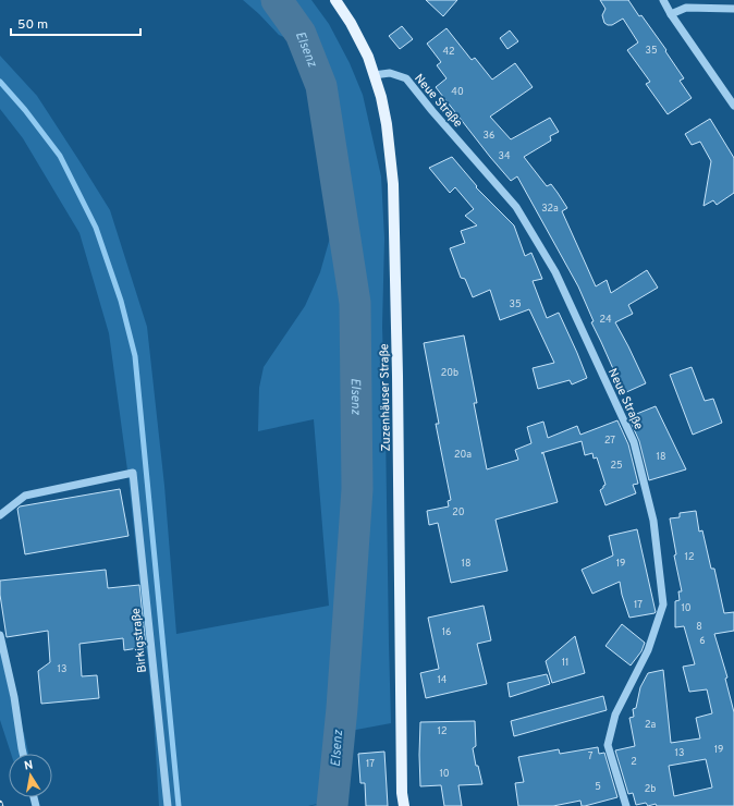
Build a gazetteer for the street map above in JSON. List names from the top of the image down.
{
  "streets": {
    "main road": ["Zuzenhäuser Straße"],
    "street": ["Neue Straße", "Birkigstraße"]
  },
  "crossings": [
    ["Neue Straße", "Zuzenhäuser Straße"]
  ],
  "water": ["Elsenz"],
  "house_numbers": [
    "35",
    "42",
    "40",
    "36",
    "34",
    "32a",
    "35",
    "24",
    "20b",
    "27",
    "20a",
    "18",
    "25",
    "20",
    "12",
    "18",
    "19",
    "17",
    "10",
    "8",
    "16",
    "6",
    "11",
    "13",
    "14",
    "2a",
    "12",
    "19",
    "13",
    "7",
    "2",
    "17",
    "10",
    "5",
    "2b"
  ],
  "scale_bar": "50 m",
  "north": "top"
}
